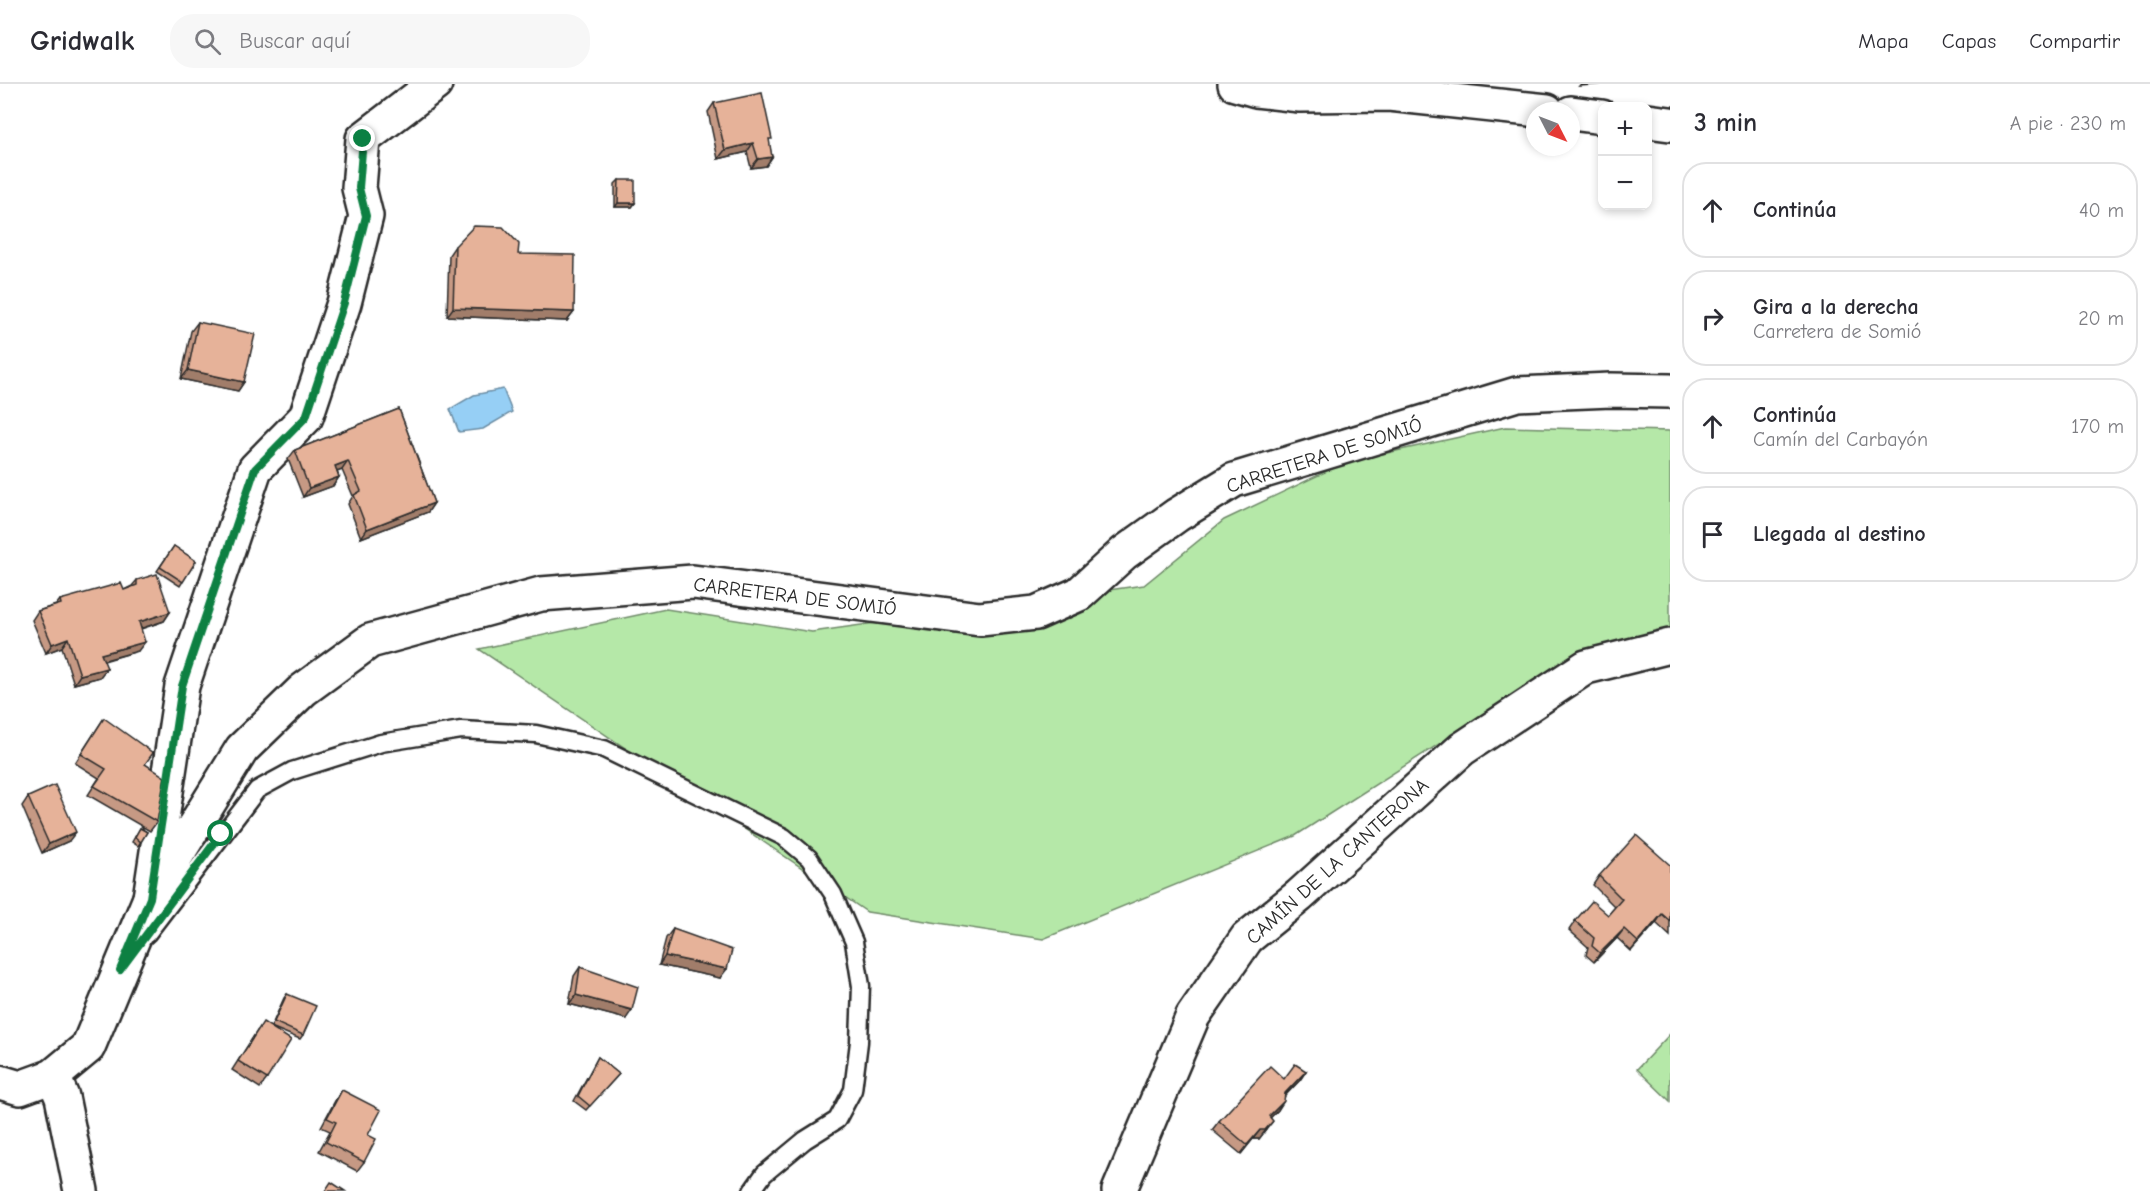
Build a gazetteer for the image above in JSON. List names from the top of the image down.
{
  "streets": {
    "street": ["CARRETERA DE SOMIÓ", "CAMÍN DE LA CANTERONA"]
  },
  "north": "bottom right",
  "page": {
    "header": "Gridwalk",
    "search": "Buscar aquí",
    "nav": ["Mapa", "Capas", "Compartir"],
    "heading": ["3 min", "A pie · 230 m"],
    "map_buttons": ["+", "−"],
    "list": [
      ["Continúa", "40 m"],
      ["Gira a la derecha", "Carretera de Somió", "20 m"],
      ["Continúa", "Camín del Carbayón", "170 m"],
      "Llegada al destino"
    ]
  }
}
